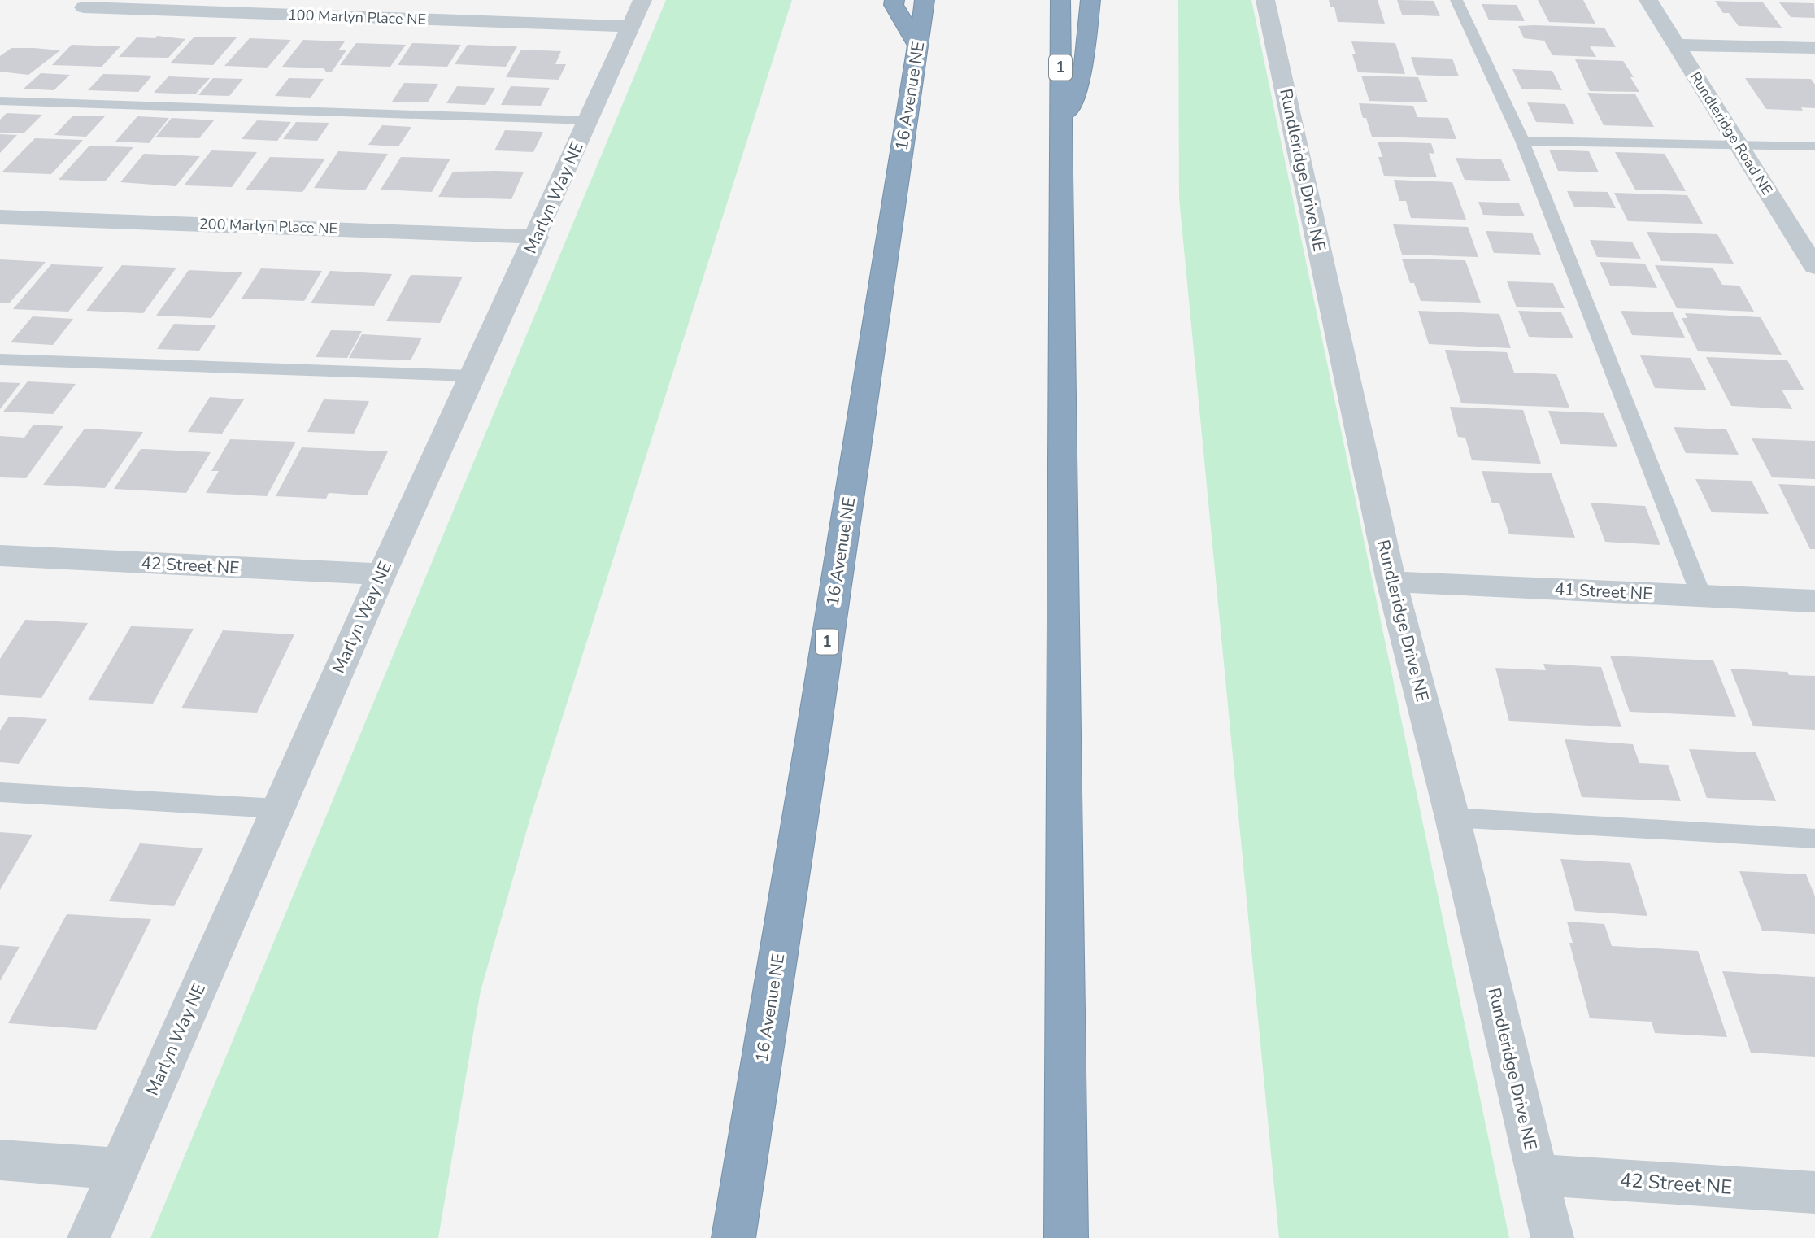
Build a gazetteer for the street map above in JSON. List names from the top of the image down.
{
  "streets": {
    "highway": ["1", "16 Avenue NE"],
    "street": [
      "100 Marlyn Place NE",
      "Rundleridge Road NE",
      "Rundleridge Drive NE",
      "Marlyn Way NE",
      "200 Marlyn Place NE",
      "42 Street NE",
      "41 Street NE"
    ]
  },
  "crossings": [
    ["100 Marlyn Place NE", "Marlyn Way NE"],
    ["Rundleridge Drive NE", "42 Street NE"],
    ["Rundleridge Drive NE", "41 Street NE"],
    ["Marlyn Way NE", "200 Marlyn Place NE"],
    ["Marlyn Way NE", "42 Street NE"]
  ]
}
